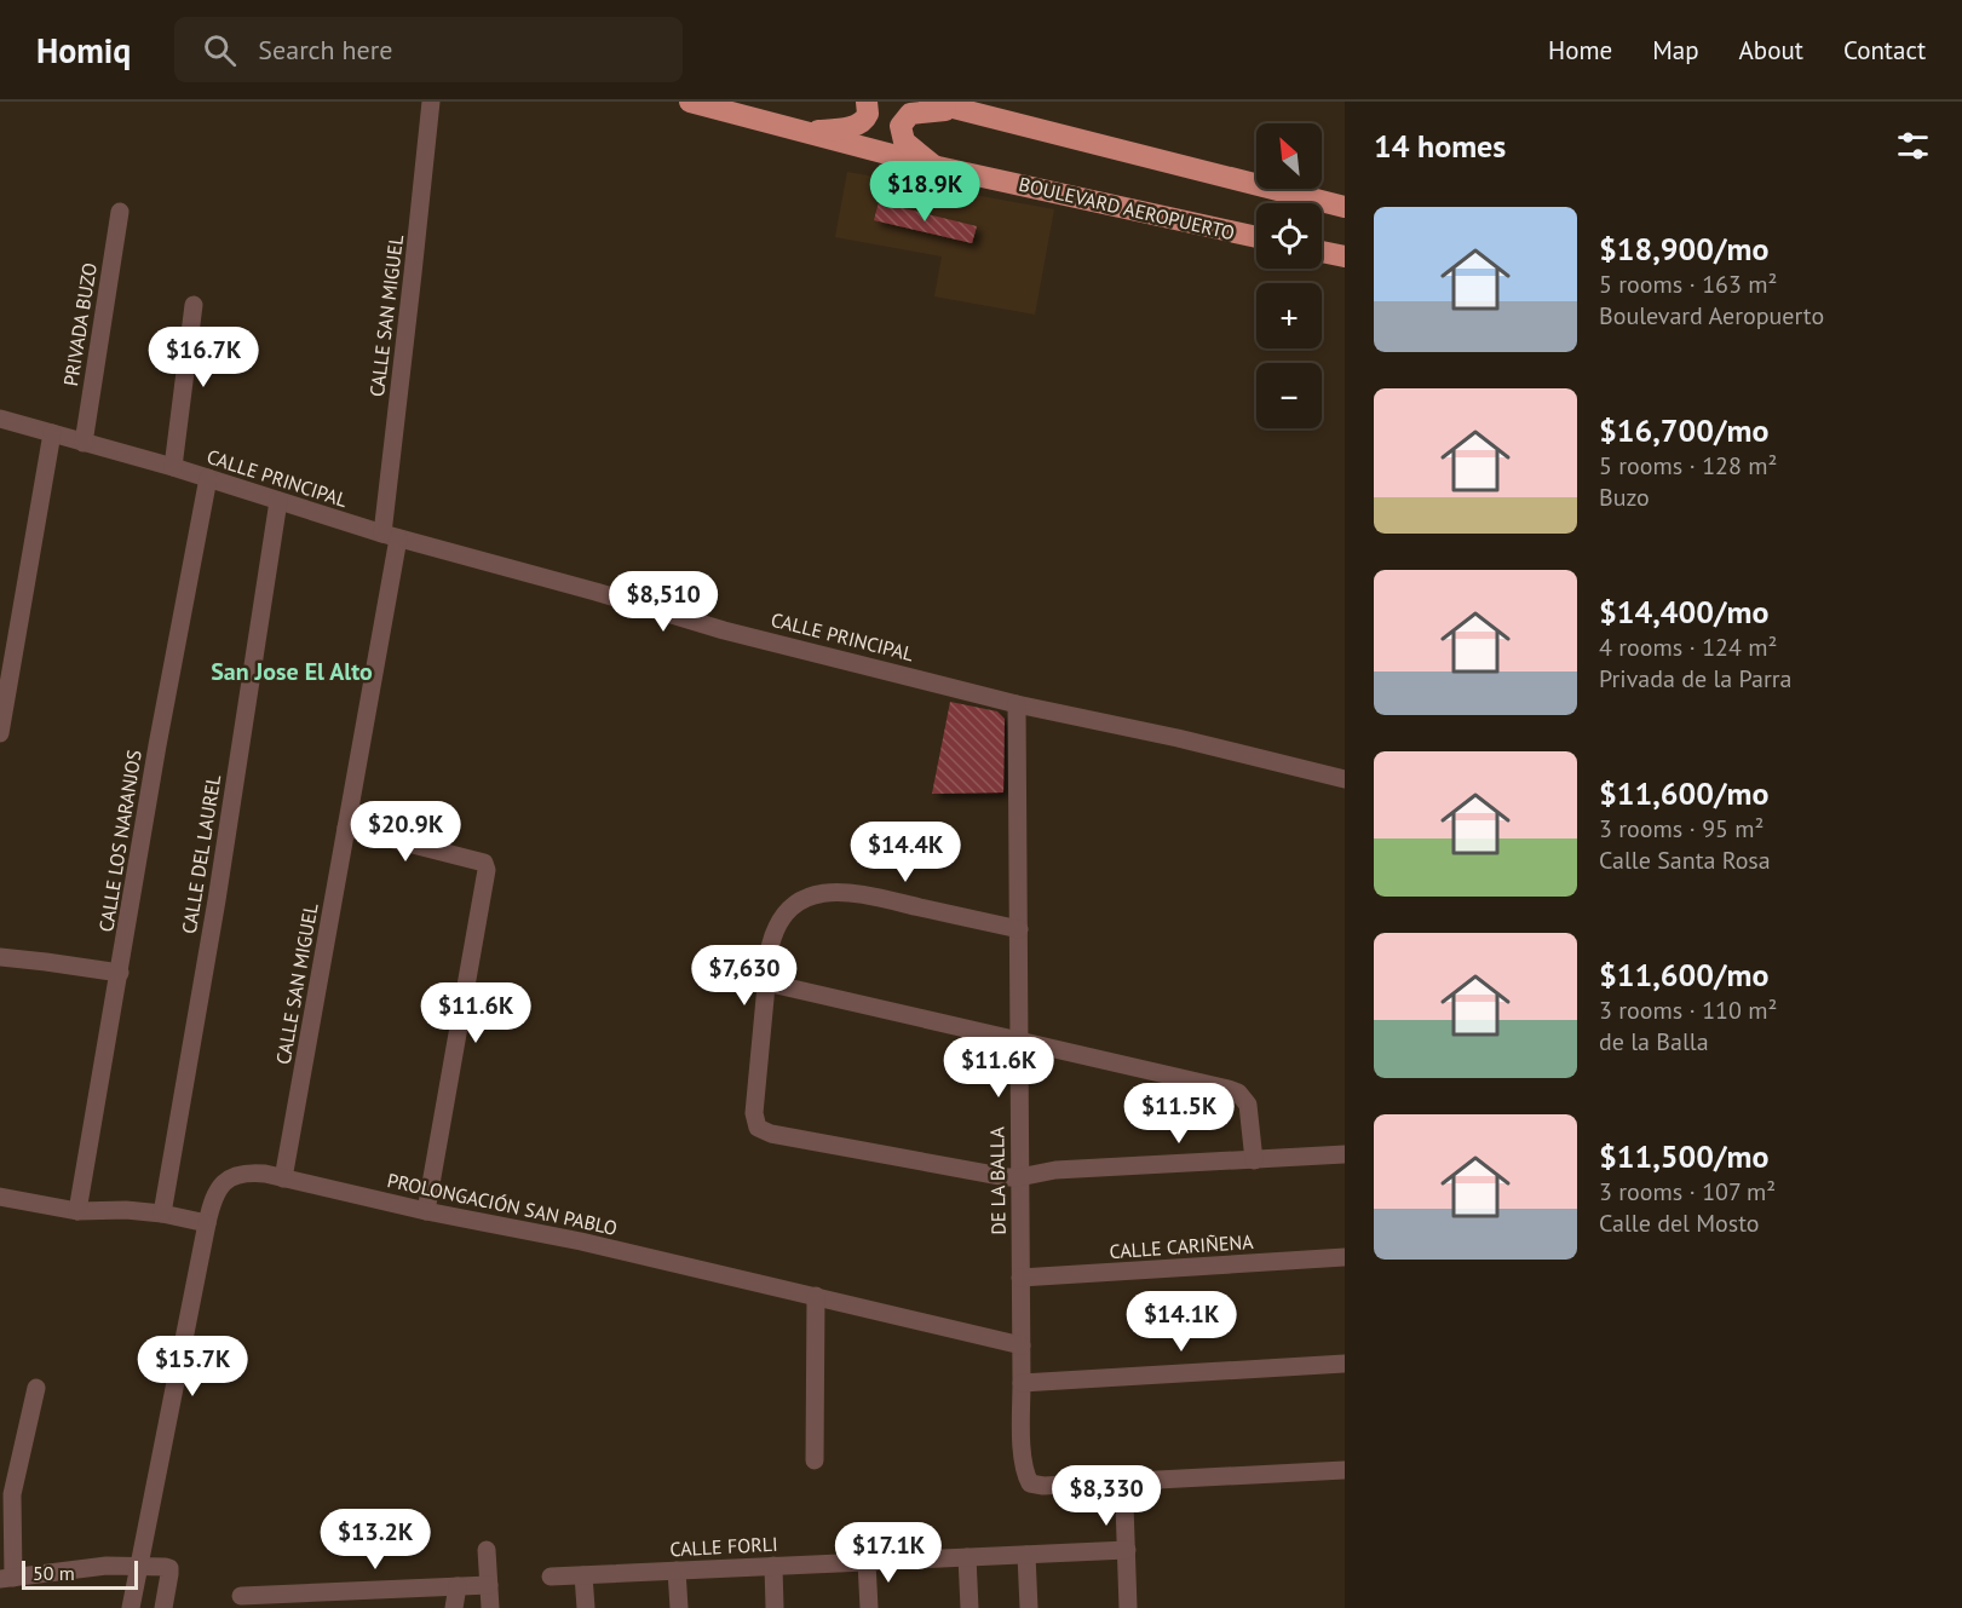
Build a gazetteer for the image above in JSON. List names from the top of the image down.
{
  "streets": {
    "highway": ["BOULEVARD AEROPUERTO"],
    "street": [
      "CALLE SAN MIGUEL",
      "PRIVADA BUZO",
      "CALLE PRINCIPAL",
      "CALLE LOS NARANJOS",
      "CALLE DEL LAUREL",
      "DE LA BALLA",
      "PROLONGACIÓN SAN PABLO",
      "CALLE CARIÑENA",
      "CALLE FORLI"
    ]
  },
  "crossings": [
    ["CALLE SAN MIGUEL", "CALLE PRINCIPAL"],
    ["CALLE SAN MIGUEL", "PROLONGACIÓN SAN PABLO"],
    ["PRIVADA BUZO", "CALLE PRINCIPAL"],
    ["CALLE PRINCIPAL", "CALLE LOS NARANJOS"],
    ["CALLE PRINCIPAL", "CALLE DEL LAUREL"],
    ["CALLE PRINCIPAL", "DE LA BALLA"],
    ["DE LA BALLA", "PROLONGACIÓN SAN PABLO"],
    ["DE LA BALLA", "CALLE CARIÑENA"]
  ],
  "districts": ["San Jose El Alto"],
  "scale_bar": "50 m",
  "north": "top left",
  "page": {
    "header": "Homiq",
    "search": "Search here",
    "nav": [
      "Home",
      "Map",
      "About",
      "Contact"
    ],
    "heading": "14 homes",
    "map_buttons": ["+", "−"],
    "price": [
      "$18.9K",
      "$16.7K",
      "$8,510",
      "$20.9K",
      "$14.4K",
      "$7,630",
      "$11.6K",
      "$11.6K",
      "$11.5K",
      "$14.1K",
      "$15.7K",
      "$8,330",
      "$13.2K",
      "$17.1K"
    ],
    "list": [
      {
        "name": "$18,900/mo",
        "note": "5 rooms · 163 m² · Boulevard Aeropuerto"
      },
      {
        "name": "$16,700/mo",
        "note": "5 rooms · 128 m² · Buzo"
      },
      {
        "name": "$14,400/mo",
        "note": "4 rooms · 124 m² · Privada de la Parra"
      },
      {
        "name": "$11,600/mo",
        "note": "3 rooms · 95 m² · Calle Santa Rosa"
      },
      {
        "name": "$11,600/mo",
        "note": "3 rooms · 110 m² · de la Balla"
      },
      {
        "name": "$11,500/mo",
        "note": "3 rooms · 107 m² · Calle del Mosto"
      }
    ],
    "scale": "50 m"
  }
}
